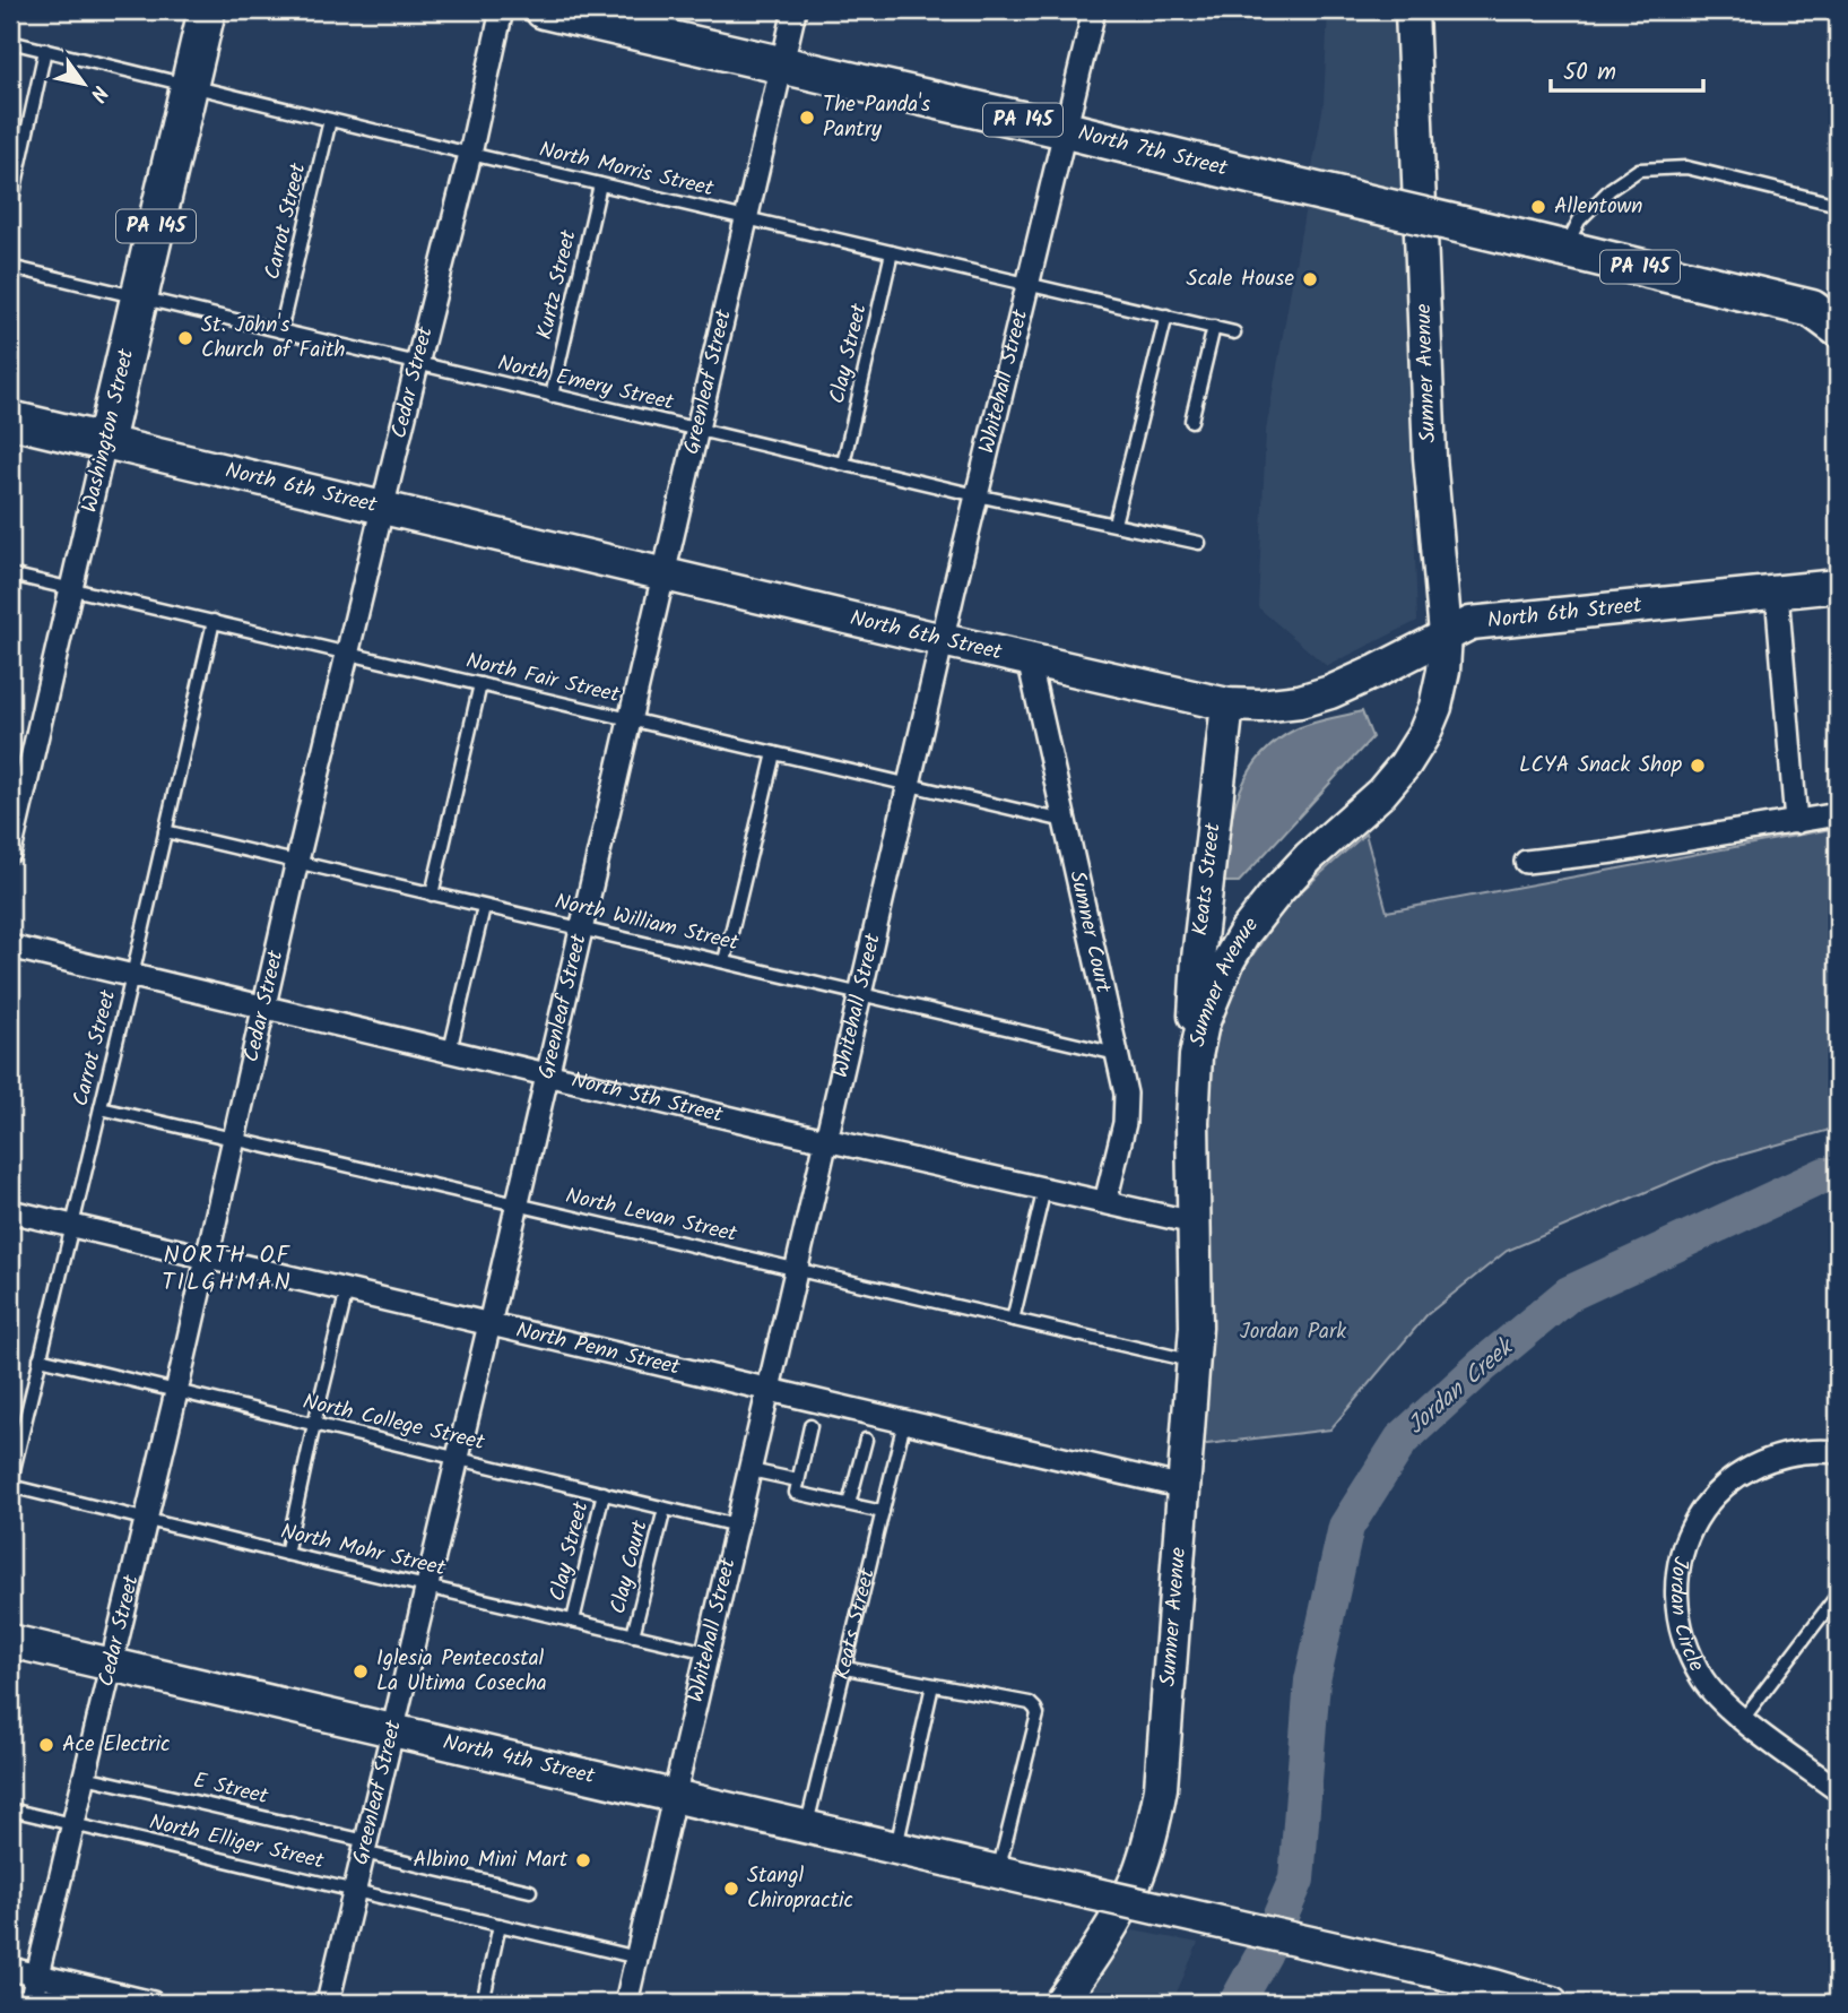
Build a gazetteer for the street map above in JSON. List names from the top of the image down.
{
  "streets": {
    "main road": [
      "PA 145",
      "North 7th Street",
      "Washington Street",
      "North 6th Street"
    ],
    "street": [
      "Sumner Avenue",
      "Whitehall Street",
      "Cedar Street",
      "Greenleaf Street",
      "Keats Street",
      "Sumner Court",
      "North 5th Street",
      "North Penn Street",
      "Jordan Circle",
      "North 4th Street"
    ],
    "lane": [
      "North Morris Street",
      "Carrot Street",
      "Kurtz Street",
      "Clay Street",
      "North Emery Street",
      "North Fair Street",
      "North William Street",
      "North Levan Street",
      "North College Street",
      "North Mohr Street",
      "Clay Court",
      "E Street",
      "North Elliger Street"
    ]
  },
  "crossings": [
    ["PA 145", "North 7th Street"],
    ["North 7th Street", "Whitehall Street"],
    ["North 7th Street", "Greenleaf Street"],
    ["North Morris Street", "Carrot Street"],
    ["North Morris Street", "Kurtz Street"],
    ["North Morris Street", "Clay Street"],
    ["North Morris Street", "Whitehall Street"],
    ["North Morris Street", "Cedar Street"],
    ["North Morris Street", "Greenleaf Street"],
    ["North Morris Street", "Washington Street"],
    ["Carrot Street", "North Emery Street"],
    ["Carrot Street", "North Fair Street"],
    ["Carrot Street", "North William Street"],
    ["Carrot Street", "North 5th Street"],
    ["Carrot Street", "North Levan Street"],
    ["Carrot Street", "North Penn Street"],
    ["Carrot Street", "North College Street"],
    ["Carrot Street", "North Mohr Street"],
    ["Kurtz Street", "North Emery Street"],
    ["Clay Street", "North Emery Street"],
    ["Clay Street", "North College Street"],
    ["Clay Street", "North Mohr Street"],
    ["Sumner Avenue", "North 6th Street"],
    ["Sumner Avenue", "Keats Street"],
    ["Sumner Avenue", "North 5th Street"],
    ["Sumner Avenue", "North Levan Street"],
    ["Sumner Avenue", "North Penn Street"],
    ["Whitehall Street", "North Emery Street"],
    ["Whitehall Street", "North 6th Street"],
    ["Whitehall Street", "North Fair Street"],
    ["Whitehall Street", "North William Street"],
    ["Whitehall Street", "North 5th Street"],
    ["Whitehall Street", "North Levan Street"],
    ["Whitehall Street", "North Penn Street"],
    ["Whitehall Street", "North College Street"],
    ["Whitehall Street", "North Mohr Street"],
    ["Whitehall Street", "North 4th Street"],
    ["Whitehall Street", "North Elliger Street"],
    ["Cedar Street", "North Emery Street"],
    ["Cedar Street", "North 6th Street"],
    ["Cedar Street", "North Fair Street"],
    ["Cedar Street", "North William Street"],
    ["Cedar Street", "North 5th Street"],
    ["Cedar Street", "North Levan Street"],
    ["Cedar Street", "North Penn Street"],
    ["Cedar Street", "North College Street"],
    ["Cedar Street", "North Mohr Street"],
    ["Cedar Street", "North 4th Street"],
    ["Cedar Street", "E Street"],
    ["Cedar Street", "North Elliger Street"],
    ["Greenleaf Street", "North Emery Street"],
    ["Greenleaf Street", "North 6th Street"],
    ["Greenleaf Street", "North Fair Street"],
    ["Greenleaf Street", "North William Street"],
    ["Greenleaf Street", "North 5th Street"],
    ["Greenleaf Street", "North Levan Street"],
    ["Greenleaf Street", "North Penn Street"],
    ["Greenleaf Street", "North College Street"],
    ["Greenleaf Street", "North Mohr Street"],
    ["Greenleaf Street", "North 4th Street"],
    ["Greenleaf Street", "E Street"],
    ["Greenleaf Street", "North Elliger Street"],
    ["North Emery Street", "Washington Street"],
    ["Washington Street", "North 6th Street"],
    ["Washington Street", "North Fair Street"],
    ["North 6th Street", "Keats Street"],
    ["North 6th Street", "Sumner Court"],
    ["North Fair Street", "Sumner Court"],
    ["Keats Street", "North Penn Street"],
    ["Keats Street", "North 4th Street"],
    ["North William Street", "Sumner Court"],
    ["Sumner Court", "North 5th Street"],
    ["North College Street", "Clay Court"],
    ["North Mohr Street", "Clay Court"]
  ],
  "districts": ["NORTH OF TILGHMAN"],
  "water": ["Jordan Creek"],
  "parks": ["Jordan Park"],
  "places": [
    "The Panda's Pantry",
    "Allentown",
    "Scale House",
    "St. John's Church of Faith",
    "LCYA Snack Shop",
    "Iglesia Pentecostal La Ultima Cosecha",
    "Ace Electric",
    "Albino Mini Mart",
    "Stangl Chiropractic"
  ],
  "scale_bar": "50 m",
  "north": "bottom right"
}
